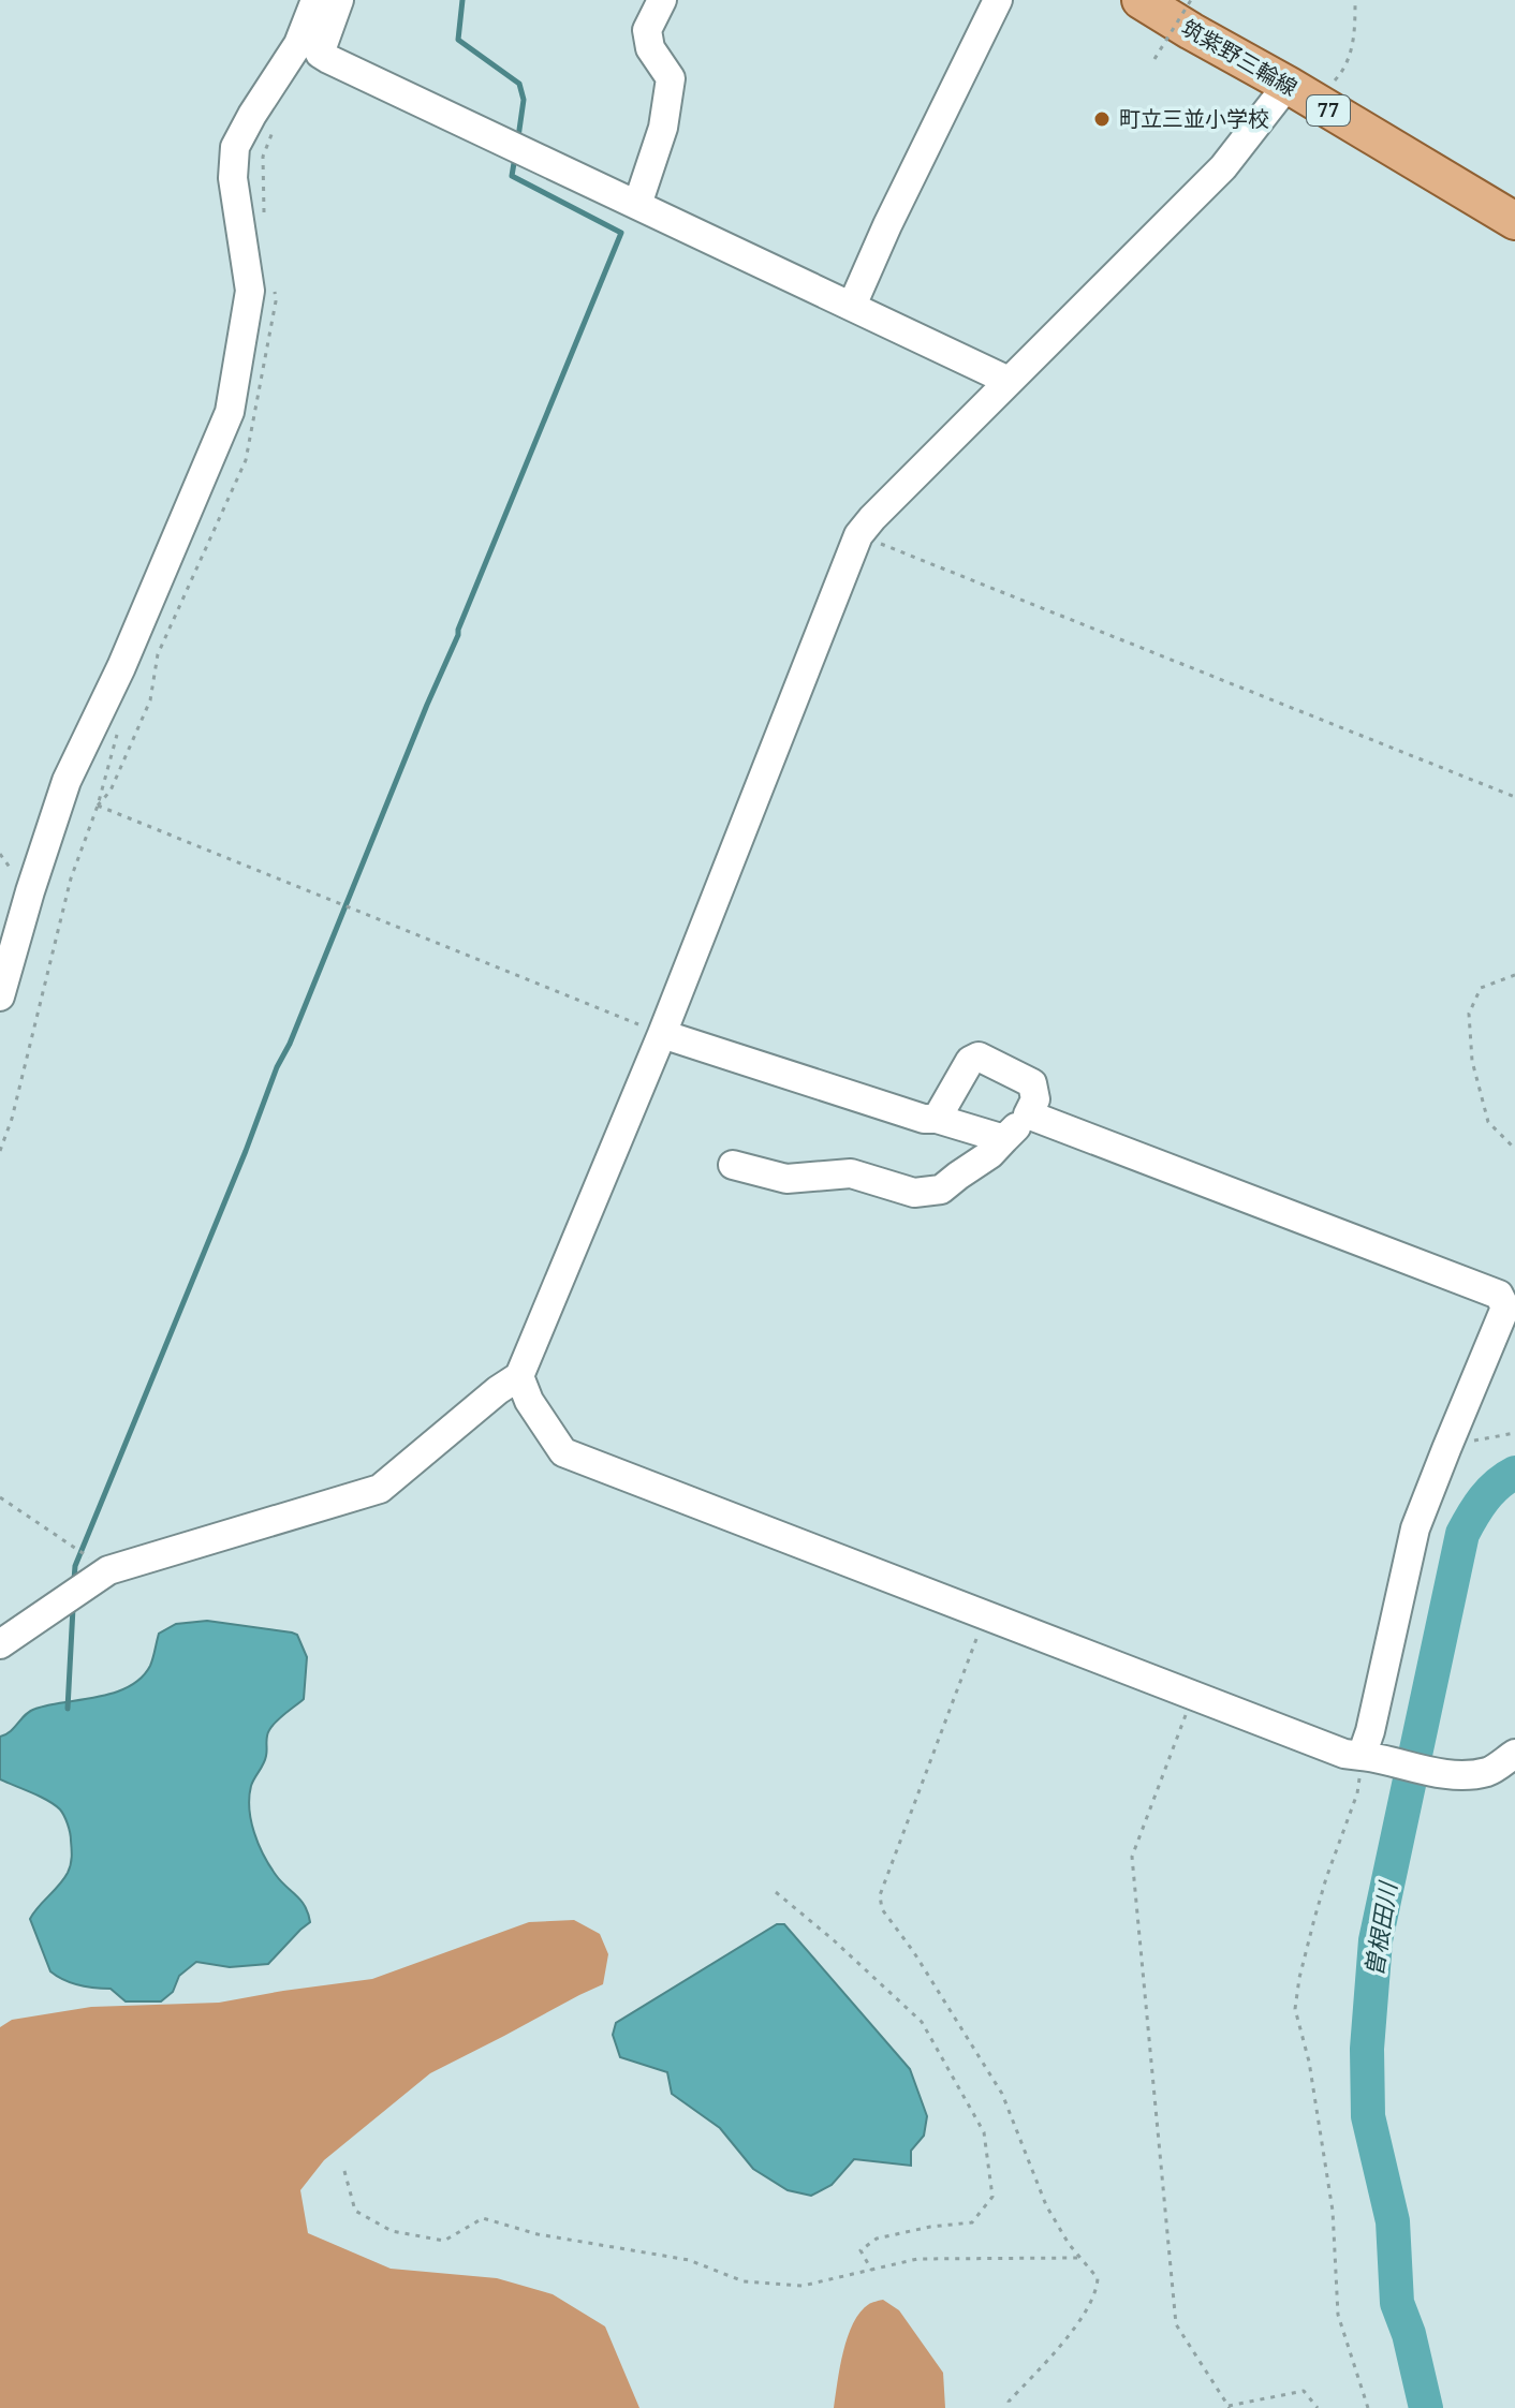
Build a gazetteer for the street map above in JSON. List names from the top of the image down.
{
  "streets": {
    "main road": ["筑紫野三輪線", "77"]
  },
  "water": ["曽根田川"],
  "places": ["町立三並小学校"]
}
